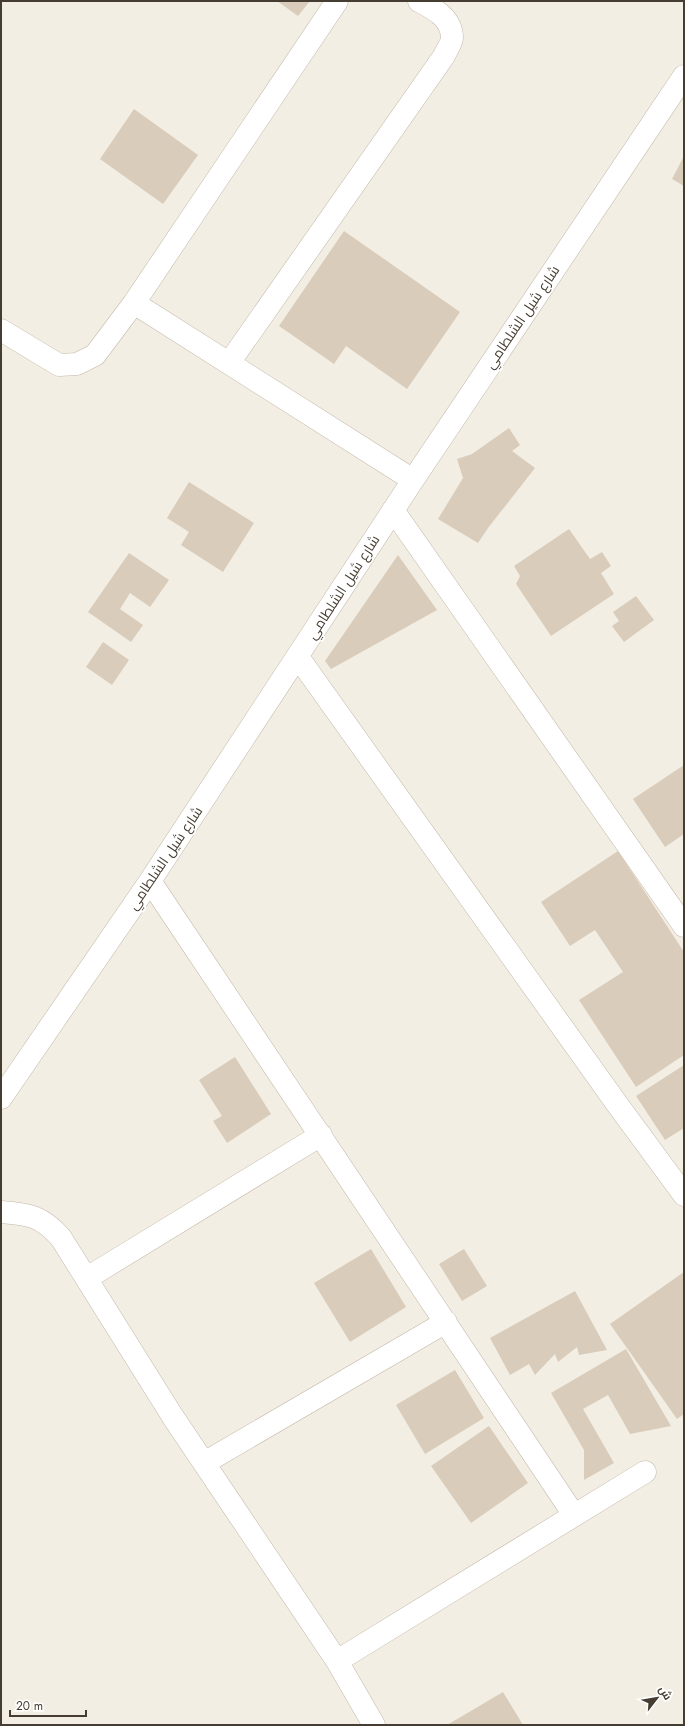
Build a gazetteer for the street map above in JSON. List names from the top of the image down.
{
  "streets": {
    "street": ["شارع شيل الشلطامي"]
  },
  "scale_bar": "20 m",
  "north": "top right"
}
